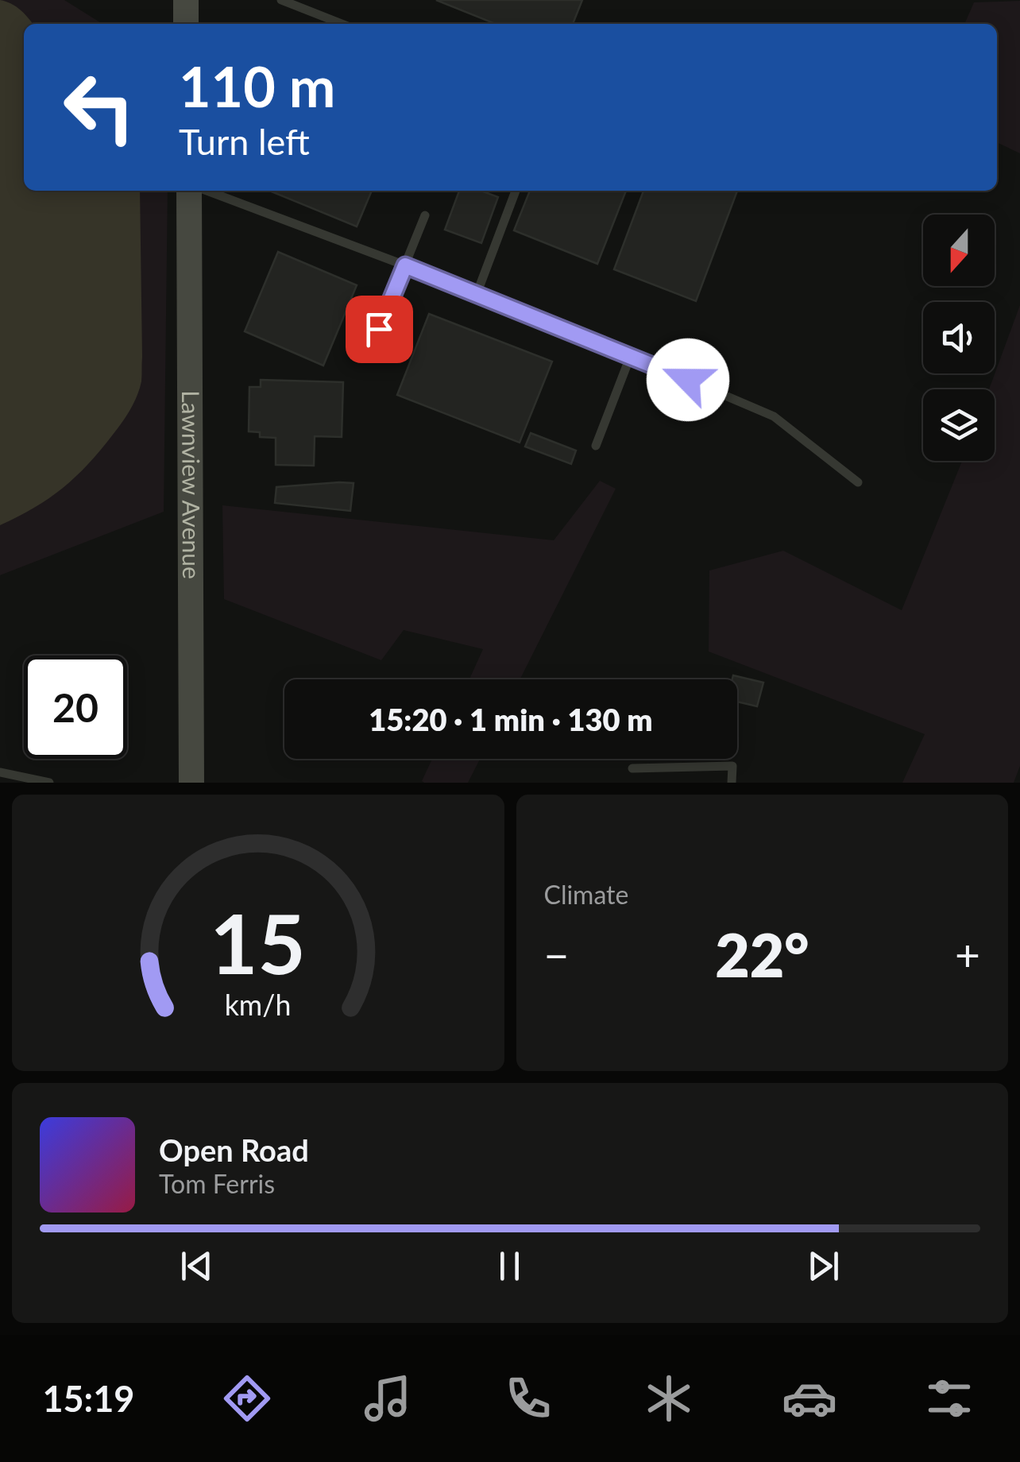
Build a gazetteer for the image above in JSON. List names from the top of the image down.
{
  "streets": {
    "street": ["Lawnview Avenue"]
  },
  "north": "bottom",
  "page": {
    "turn": ["110 m", "Turn left"],
    "limit": "20",
    "trip": "15:20 · 1 min · 130 m",
    "tile": "Climate",
    "heat": ["−", "22°", "+"],
    "song": ["Open Road", "Tom Ferris"],
    "tabs": "15:19",
    "gauge": ["15", "km/h"]
  }
}
